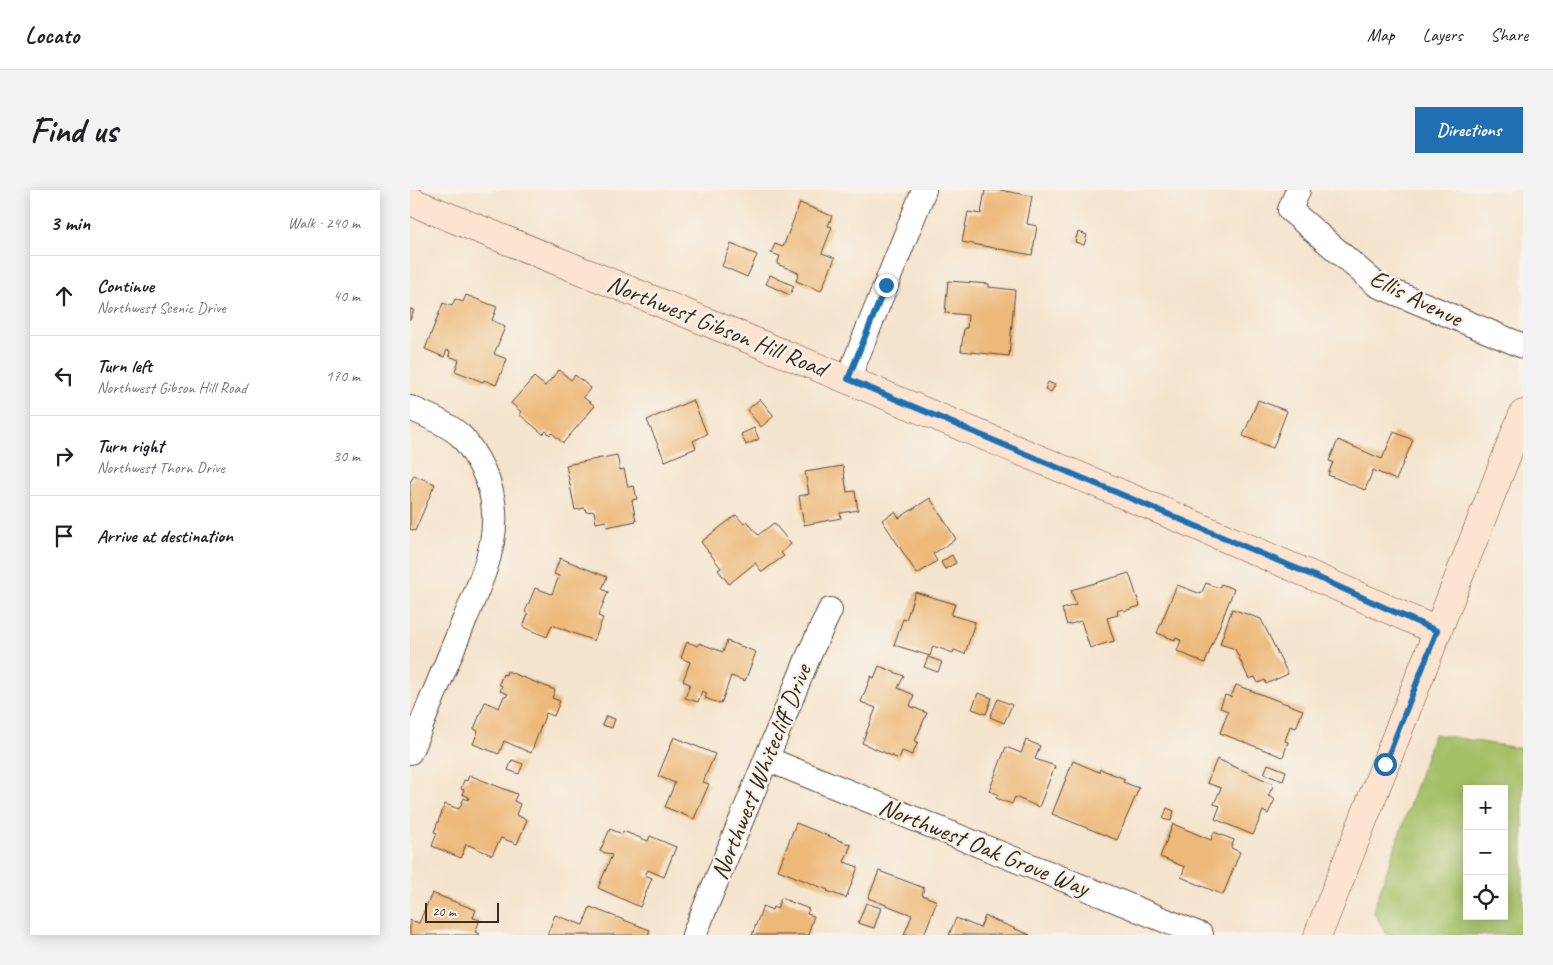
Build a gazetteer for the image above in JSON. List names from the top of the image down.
{
  "streets": {
    "main road": ["Northwest Gibson Hill Road"],
    "street": ["Ellis Avenue", "Northwest Whitecliff Drive", "Northwest Oak Grove Way"]
  },
  "crossings": [
    ["Northwest Whitecliff Drive", "Northwest Oak Grove Way"]
  ],
  "scale_bar": "20 m",
  "page": {
    "header": "Locato",
    "nav": ["Map", "Layers", "Share"],
    "buttons": "Directions",
    "title": "Find us",
    "heading": ["3 min", "Walk · 240 m"],
    "list": [
      ["Continue", "Northwest Scenic Drive", "40 m"],
      ["Turn left", "Northwest Gibson Hill Road", "170 m"],
      ["Turn right", "Northwest Thorn Drive", "30 m"],
      "Arrive at destination"
    ],
    "map_buttons": ["+", "−"],
    "scale": "20 m"
  }
}
